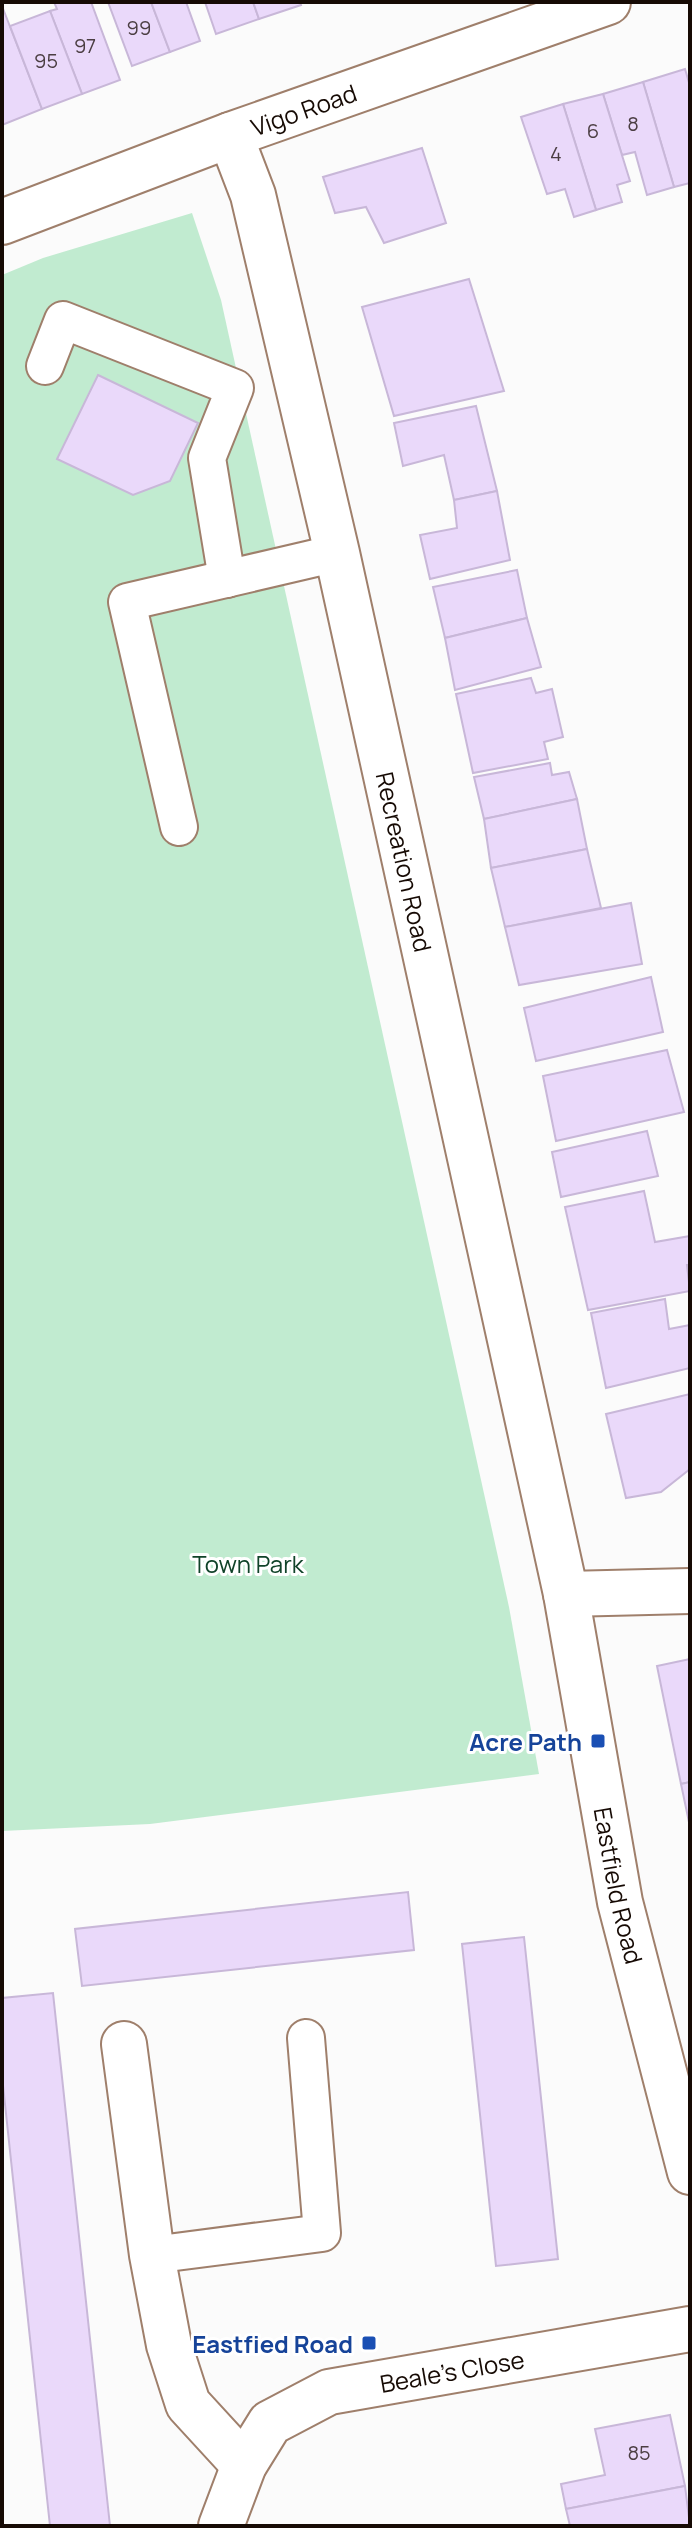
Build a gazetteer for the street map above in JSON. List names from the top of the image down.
{
  "streets": {
    "street": [
      "Vigo Road",
      "Recreation Road",
      "Eastfield Road",
      "Beale's Close"
    ]
  },
  "crossings": [
    ["Vigo Road", "Recreation Road"],
    ["Recreation Road", "Eastfield Road"]
  ],
  "parks": ["Town Park"],
  "places": {
    "transit": ["Acre Path", "Eastfied Road"]
  },
  "house_numbers": [
    "99",
    "97",
    "95",
    "8",
    "6",
    "4",
    "85"
  ]
}
